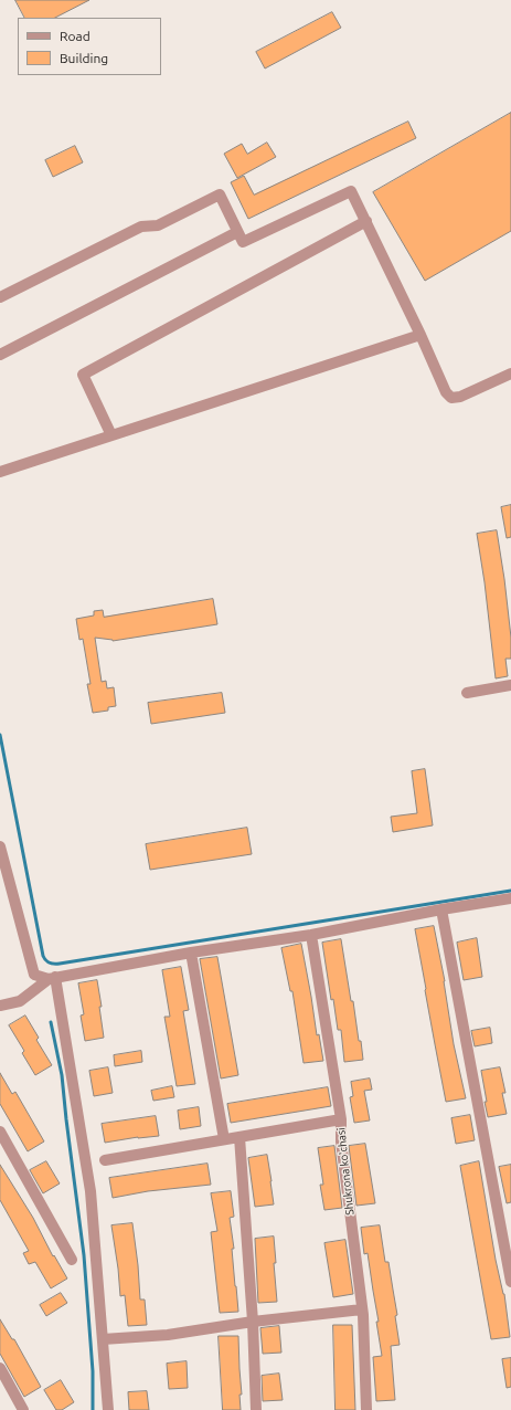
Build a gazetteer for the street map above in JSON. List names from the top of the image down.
{
  "streets": {
    "street": ["Shukrona ko'chasi"]
  },
  "legend": ["Road", "Building"]
}
